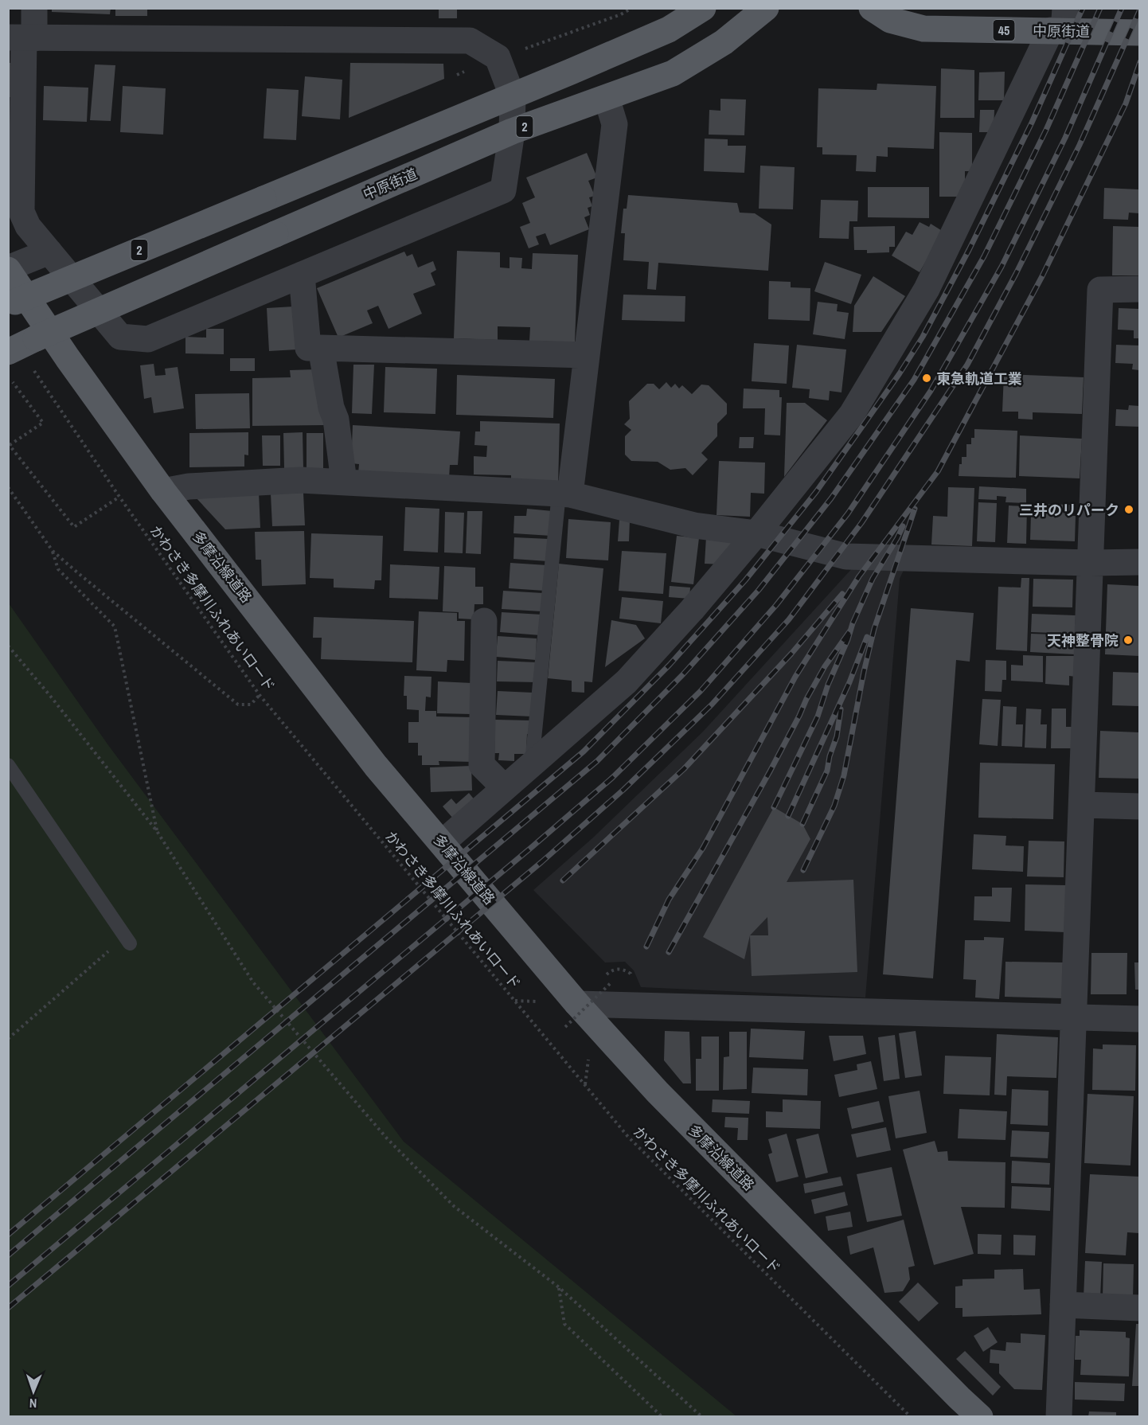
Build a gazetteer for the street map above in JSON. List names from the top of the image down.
{
  "streets": {
    "main road": [
      "45",
      "中原街道",
      "2",
      "多摩沿線道路"
    ],
    "path": ["かわさき多摩川ふれあいロード"]
  },
  "places": ["東急軌道工業", "三井のリパーク", "天神整骨院"],
  "north": "bottom"
}
